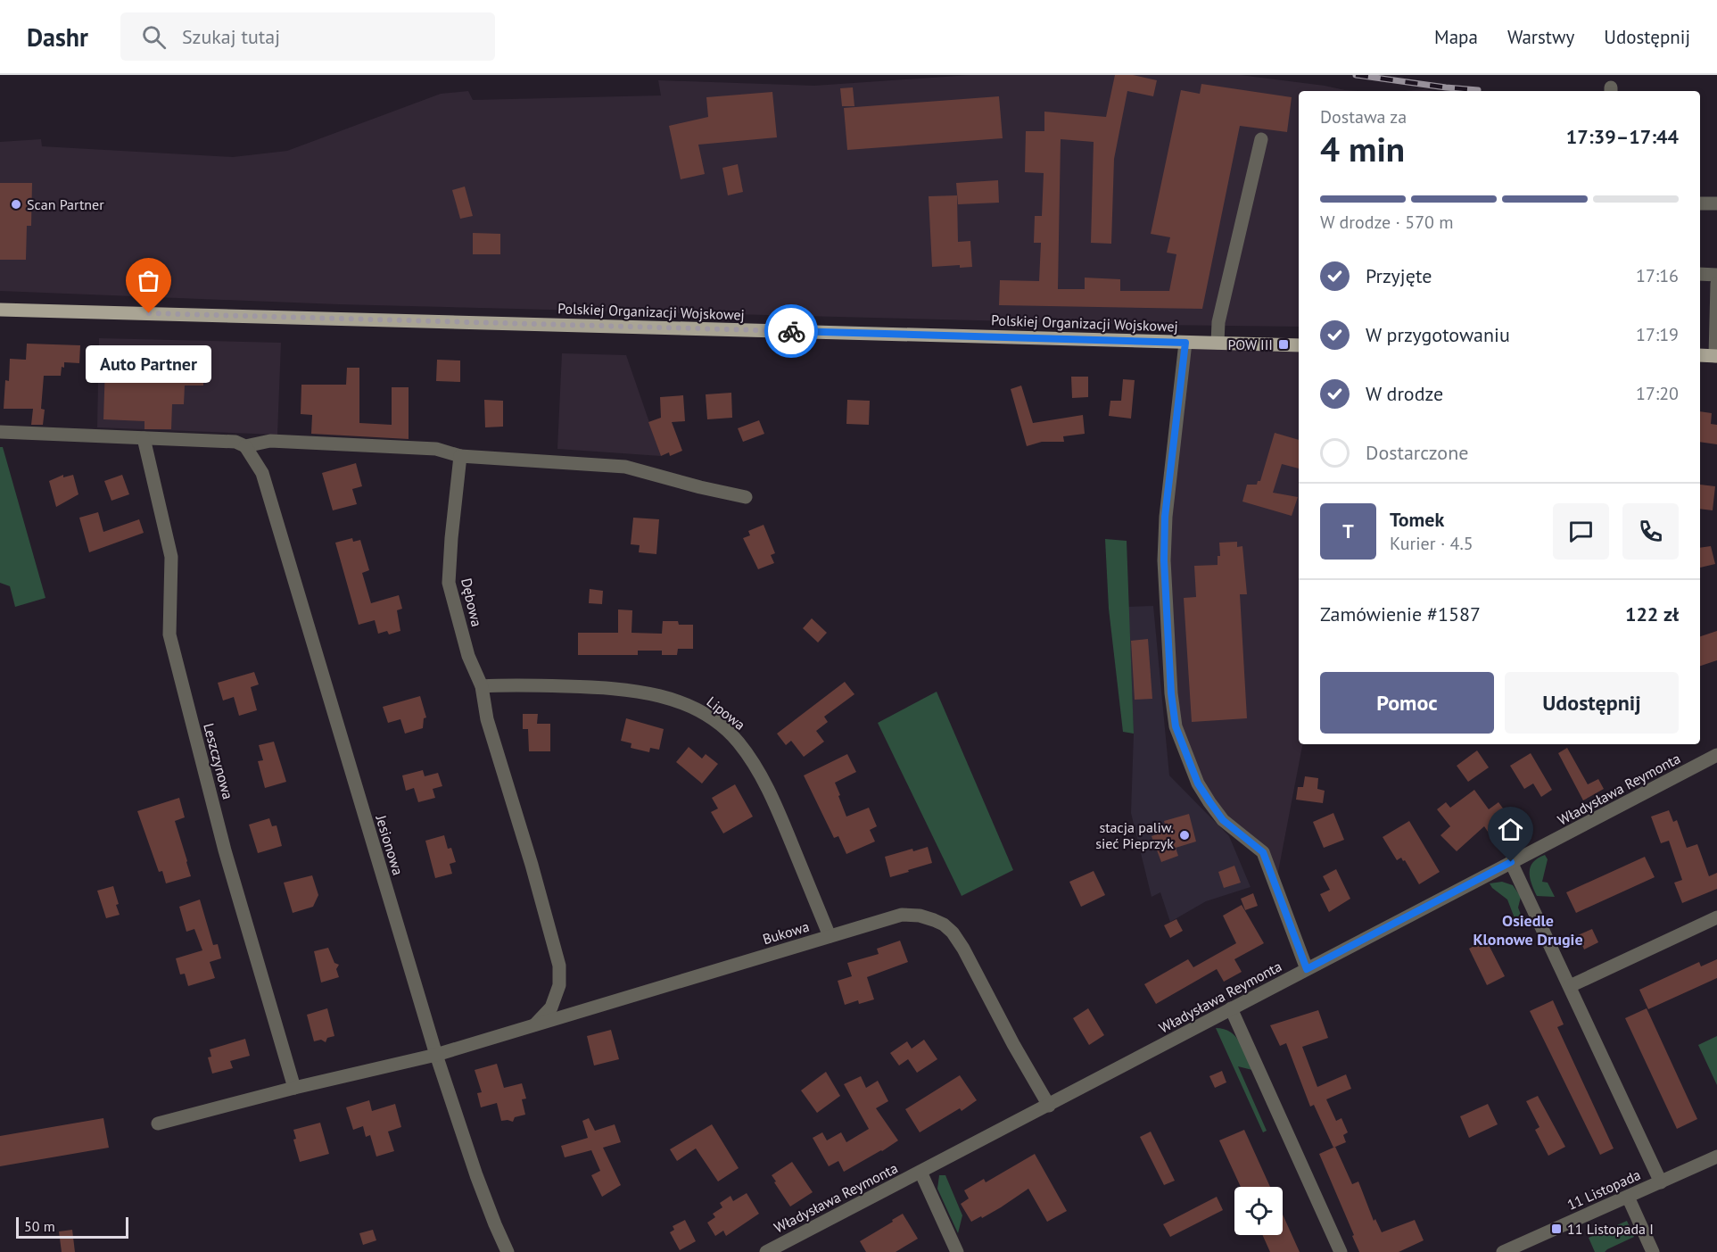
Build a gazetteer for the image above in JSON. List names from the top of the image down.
{
  "streets": {
    "main road": ["Polskiej Organizacji Wojskowej"],
    "street": [
      "Dębowa",
      "Lipowa",
      "Leszczynowa",
      "Władysława Reymonta",
      "Jesionowa",
      "Bukowa",
      "11 Listopada"
    ]
  },
  "crossings": [
    ["Dębowa", "Lipowa"],
    ["Dębowa", "Bukowa"],
    ["Lipowa", "Bukowa"],
    ["Władysława Reymonta", "Bukowa"],
    ["Jesionowa", "Bukowa"]
  ],
  "districts": ["Osiedle Klonowe Drugie"],
  "places": {
    "other": ["Scan Partner", "Auto Partner", "stacja paliw. sieć Pieprzyk"],
    "transit": ["POW III", "11 Listopada I"]
  },
  "scale_bar": "50 m",
  "page": {
    "header": "Dashr",
    "search": "Szukaj tutaj",
    "nav": ["Mapa", "Warstwy", "Udostępnij"],
    "heading": ["4 min", "Dostawa za", "17:39–17:44"],
    "panel": [
      "Tomek",
      "Kurier · 4.5",
      "Zamówienie #1587",
      "122 zł"
    ],
    "bar": "W drodze · 570 m",
    "list": [
      ["Przyjęte", "17:16"],
      ["W przygotowaniu", "17:19"],
      ["W drodze", "17:20"],
      "Dostarczone"
    ],
    "bubble": "Auto Partner",
    "round": "T",
    "buttons": ["Pomoc", "Udostępnij"],
    "scale": "50 m"
  }
}
